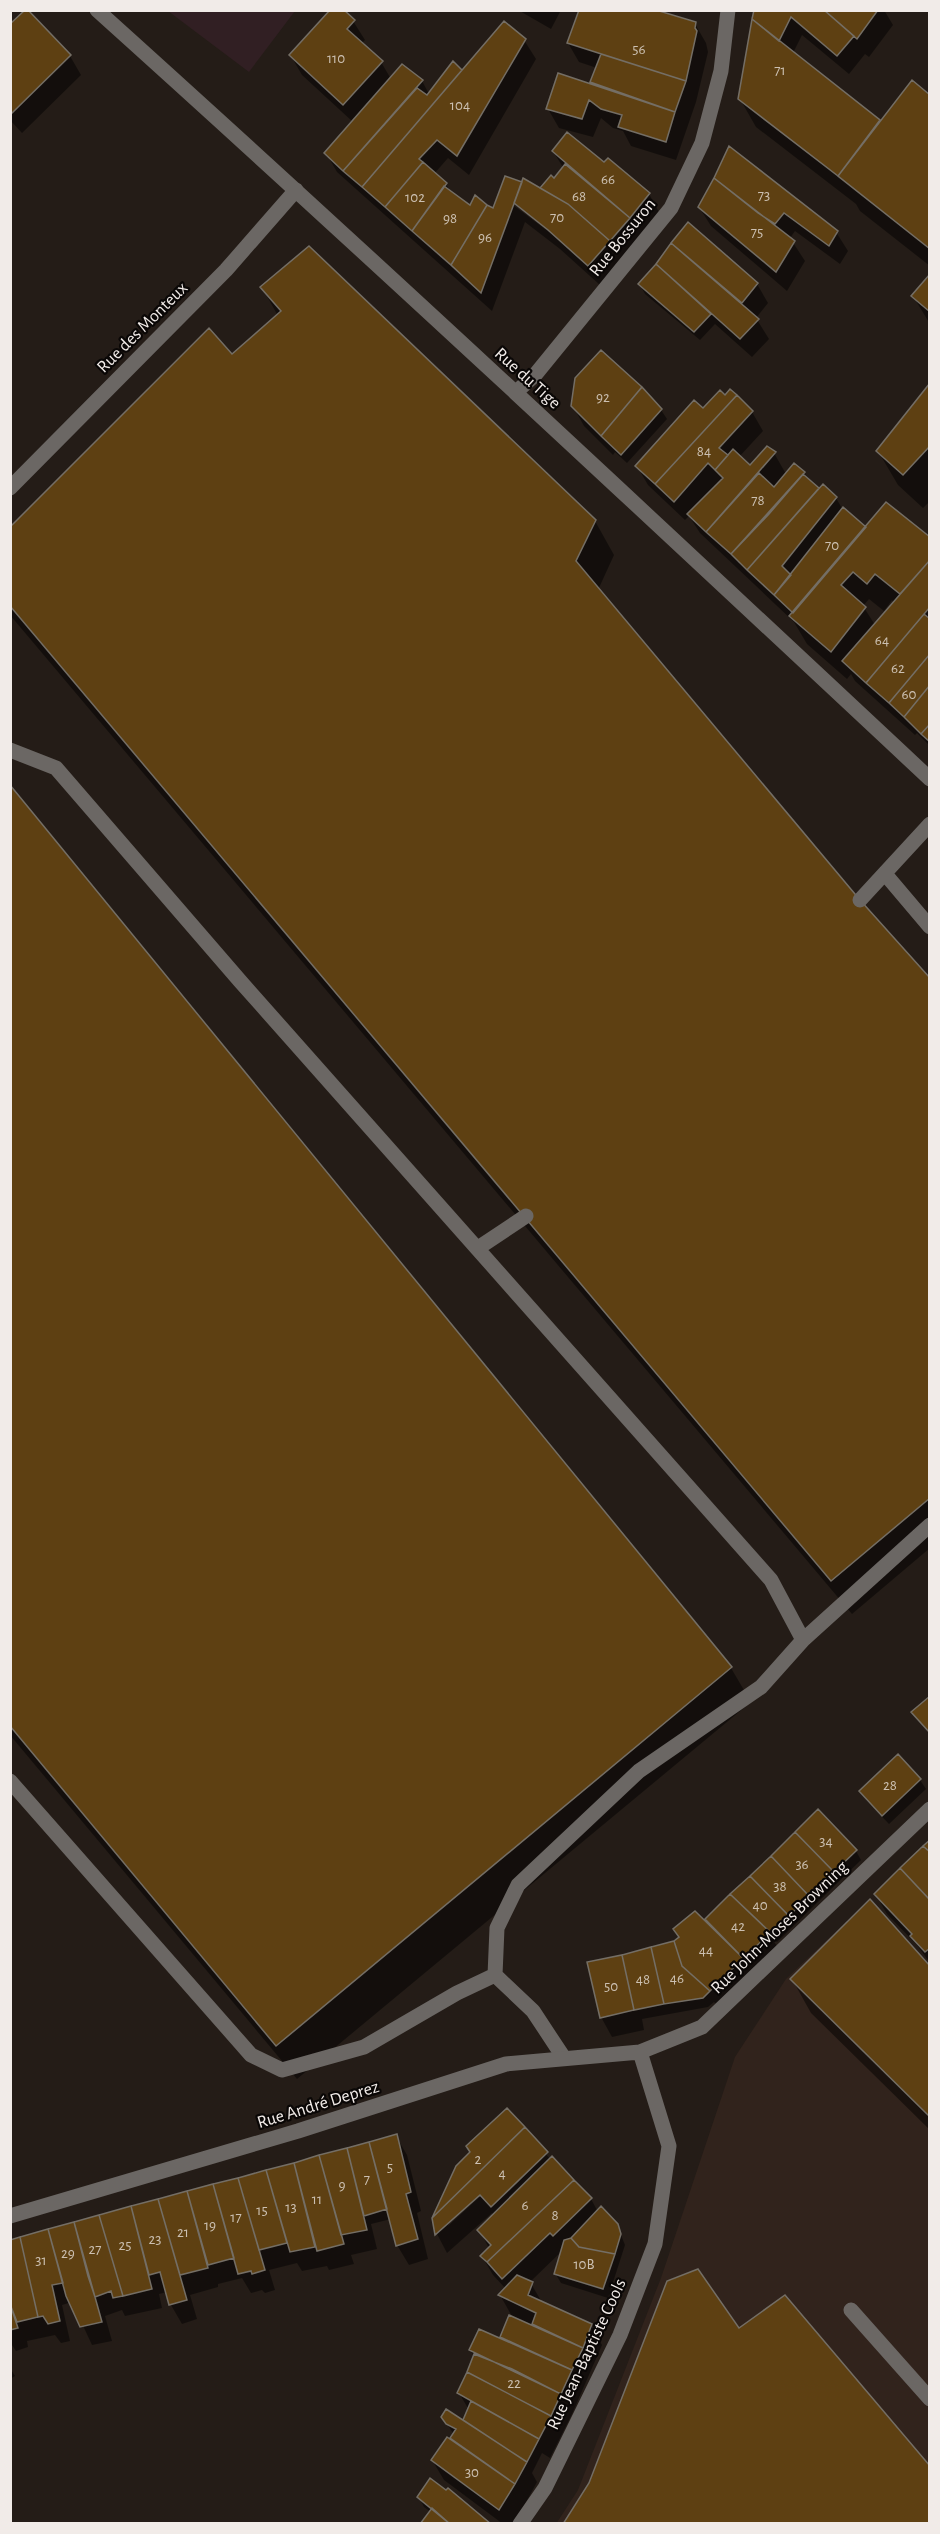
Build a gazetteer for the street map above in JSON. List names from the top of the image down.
{
  "streets": {
    "street": [
      "Rue Bossuron",
      "Rue des Monteux",
      "Rue du Tige",
      "Rue John-Moses Browning",
      "Rue André Deprez",
      "Rue Jean-Baptiste Cools"
    ]
  },
  "crossings": [
    ["Rue Bossuron", "Rue du Tige"],
    ["Rue des Monteux", "Rue du Tige"],
    ["Rue John-Moses Browning", "Rue André Deprez"],
    ["Rue John-Moses Browning", "Rue Jean-Baptiste Cools"],
    ["Rue André Deprez", "Rue Jean-Baptiste Cools"]
  ],
  "house_numbers": [
    "56",
    "110",
    "71",
    "104",
    "66",
    "73",
    "68",
    "102",
    "70",
    "98",
    "75",
    "96",
    "92",
    "84",
    "78",
    "70",
    "64",
    "62",
    "60",
    "28",
    "34",
    "36",
    "38",
    "40",
    "42",
    "44",
    "46",
    "48",
    "50",
    "2",
    "5",
    "4",
    "7",
    "9",
    "11",
    "6",
    "13",
    "15",
    "8",
    "17",
    "19",
    "21",
    "23",
    "25",
    "27",
    "29",
    "31",
    "10B",
    "22",
    "30"
  ]
}
